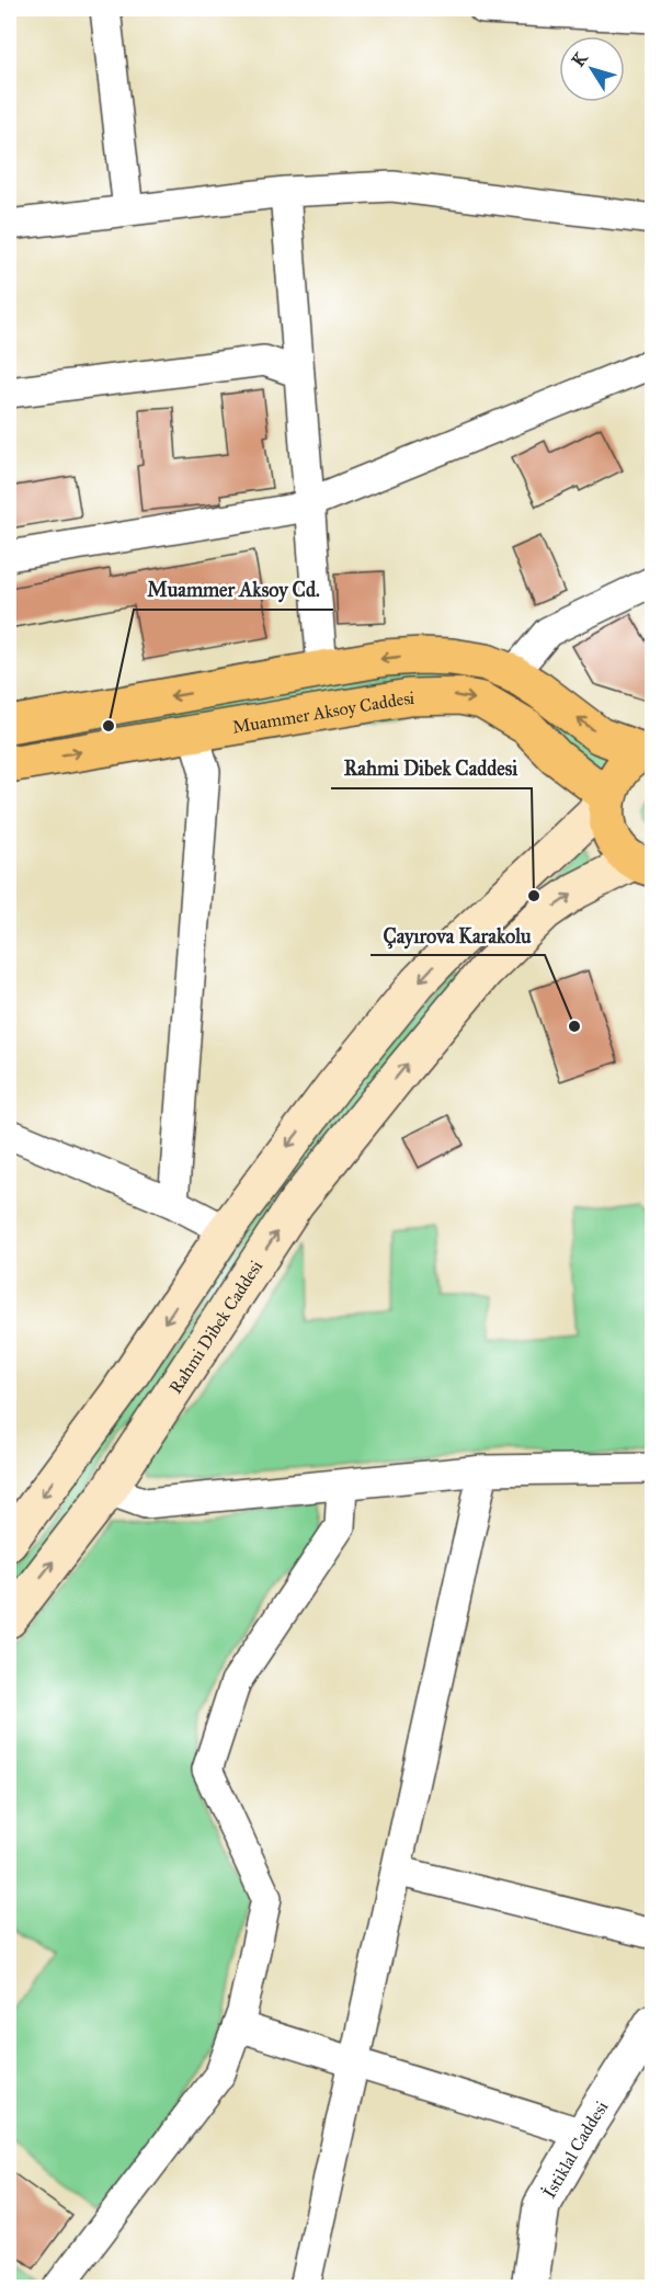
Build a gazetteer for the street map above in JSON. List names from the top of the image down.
{
  "streets": {
    "main road": ["Muammer Aksoy Caddesi", "Rahmi Dibek Caddesi"],
    "street": ["İstiklal Caddesi"]
  },
  "crossings": [
    ["Muammer Aksoy Caddesi", "Rahmi Dibek Caddesi"]
  ],
  "places": ["Muammer Aksoy Cd.", "Rahmi Dibek Caddesi", "Çayırova Karakolu"],
  "north": "top left"
}
